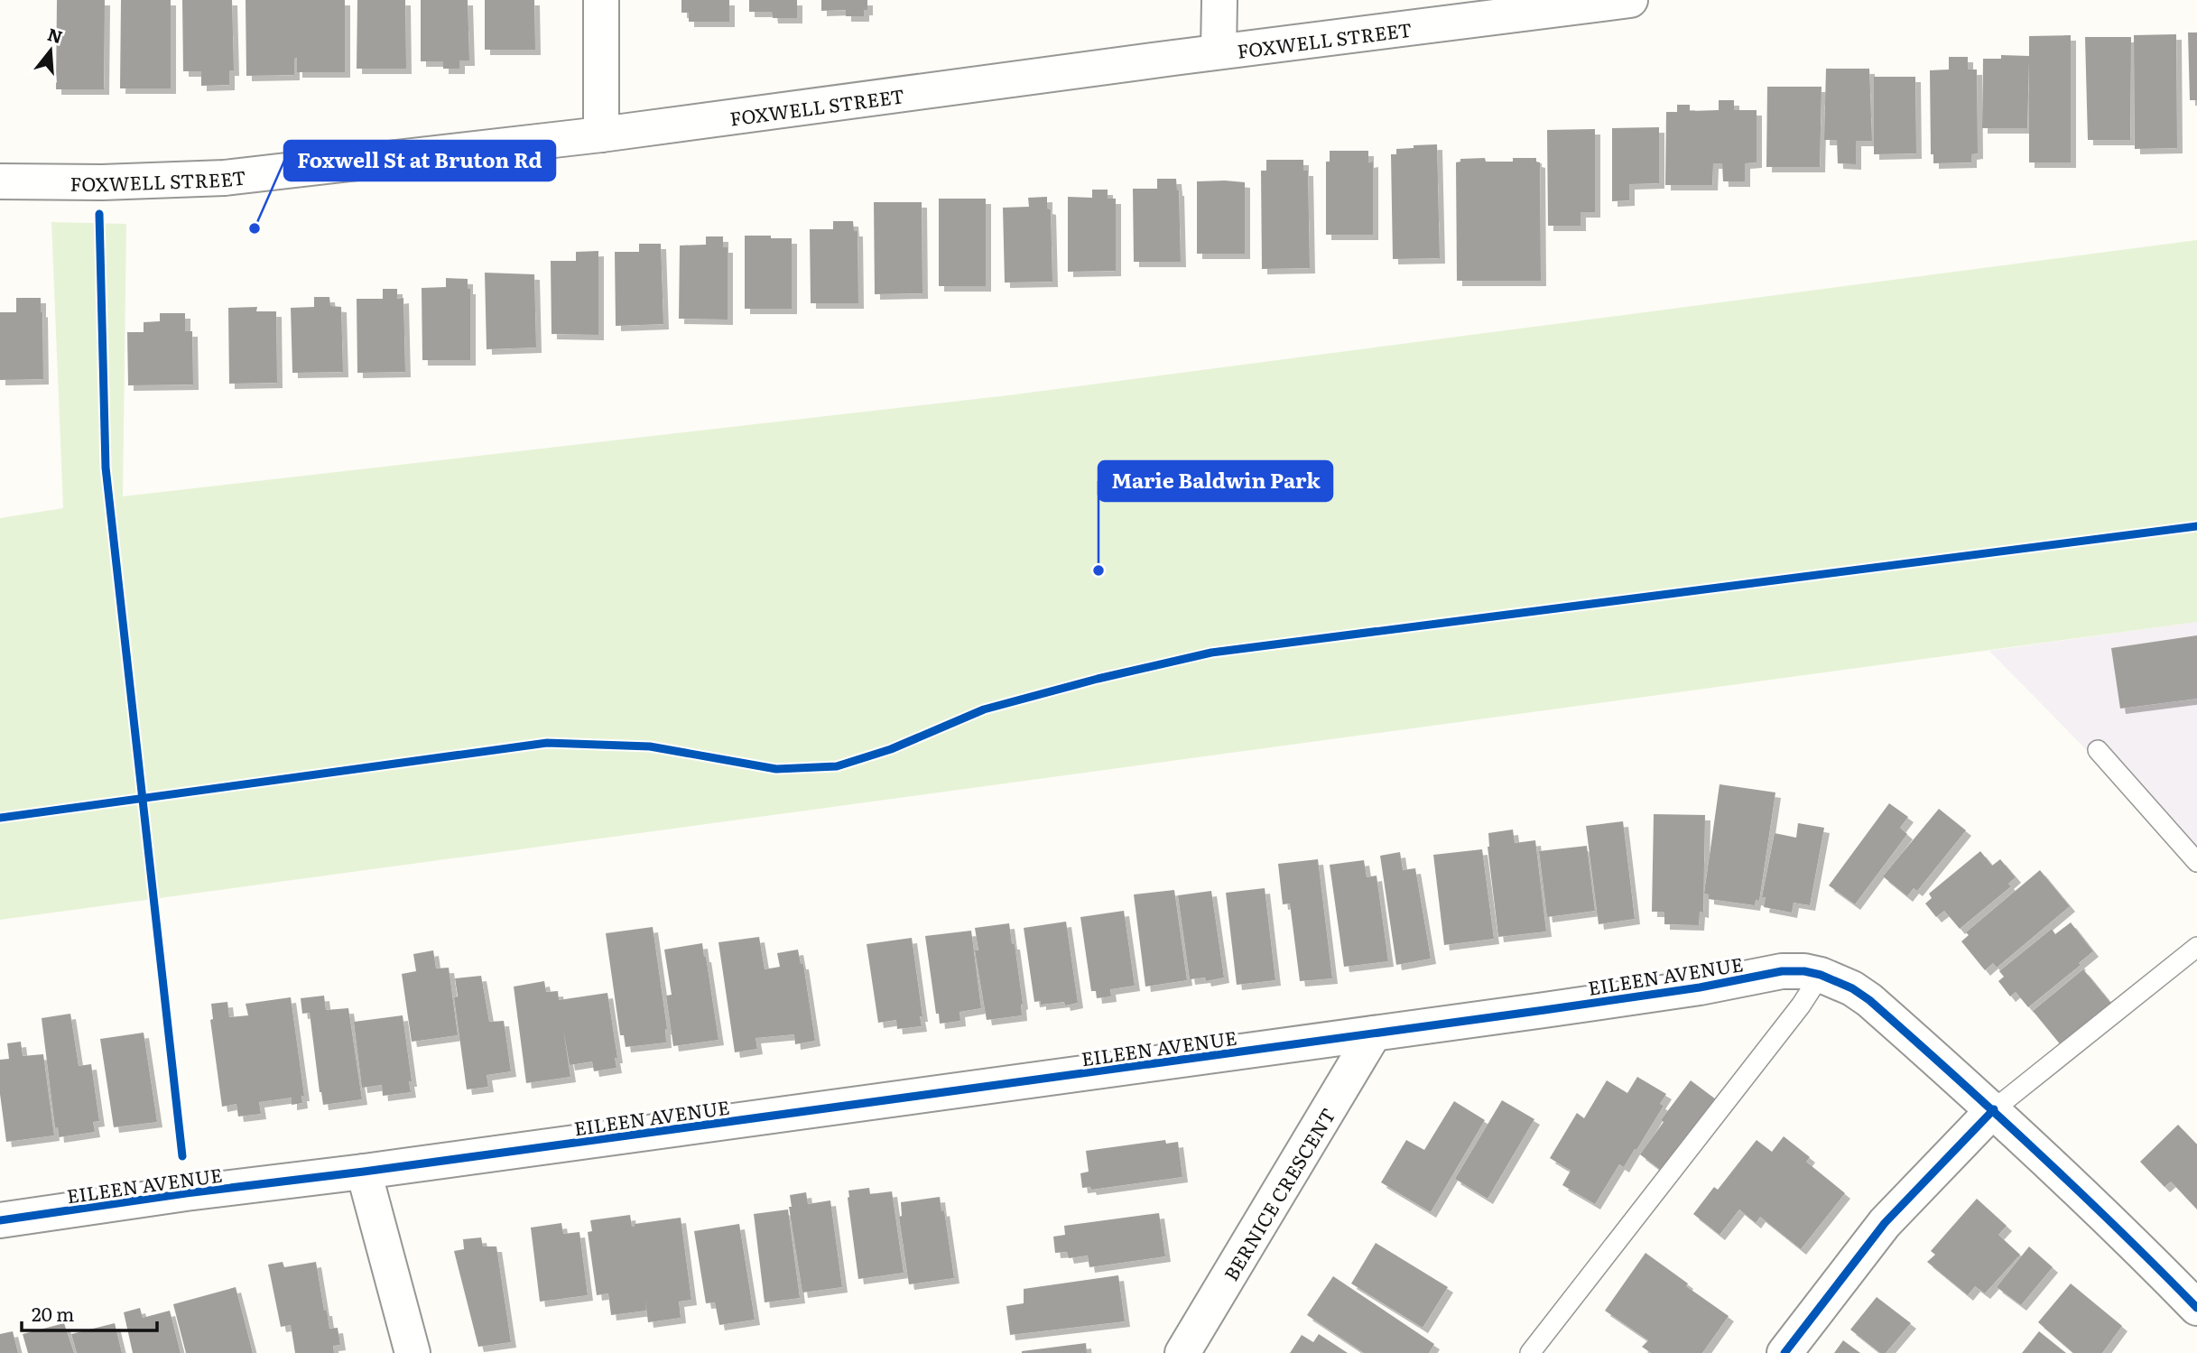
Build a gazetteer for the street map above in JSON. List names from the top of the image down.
{
  "streets": {
    "street": ["FOXWELL STREET", "EILEEN AVENUE", "BERNICE CRESCENT"]
  },
  "crossings": [
    ["EILEEN AVENUE", "BERNICE CRESCENT"]
  ],
  "places": ["Foxwell St at Bruton Rd", "Marie Baldwin Park"],
  "scale_bar": "20 m",
  "north": "top"
}
